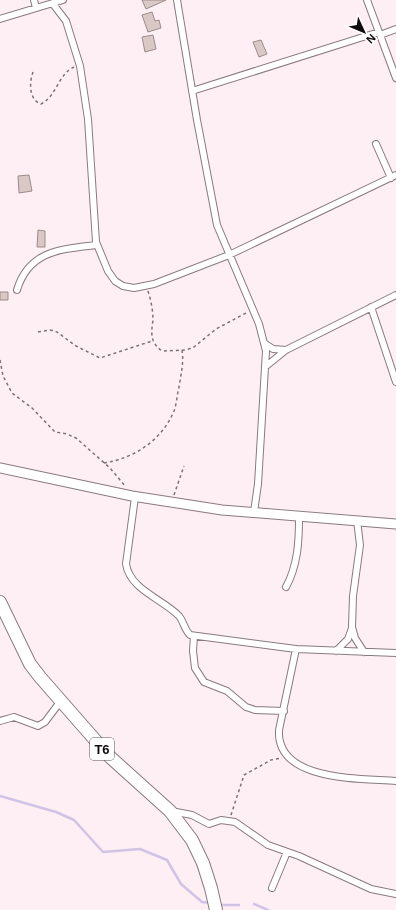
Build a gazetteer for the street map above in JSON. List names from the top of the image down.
{
  "streets": {
    "highway": ["T6"]
  },
  "north": "bottom right"
}
